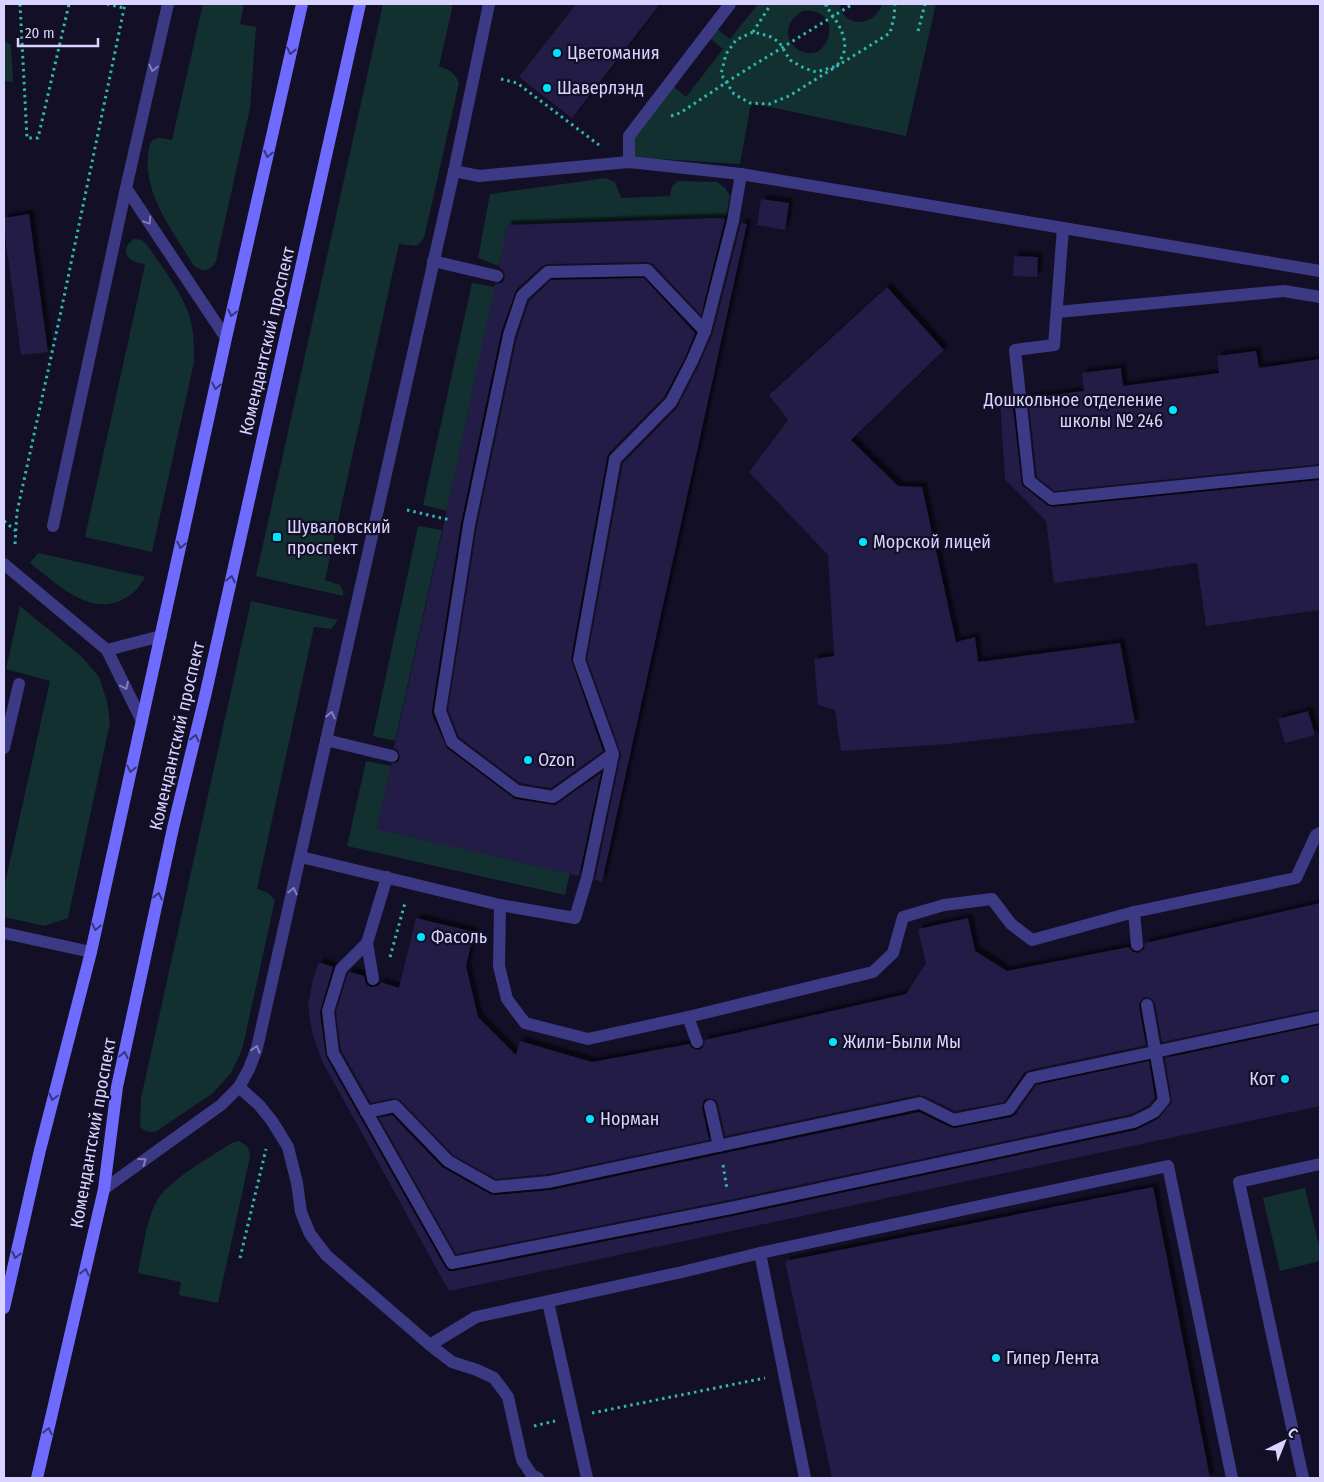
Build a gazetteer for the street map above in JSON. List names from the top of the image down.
{
  "streets": {
    "main road": ["Комендантский проспект"]
  },
  "places": {
    "other": [
      "Цветомания",
      "Шаверлэнд",
      "Дошкольное отделение школы № 246",
      "Морской лицей",
      "Ozon",
      "Фасоль",
      "Жили-Были Мы",
      "Кот",
      "Норман",
      "Гипер Лента"
    ],
    "transit": ["Шуваловский проспект"]
  },
  "scale_bar": "20 m",
  "north": "top right"
}
